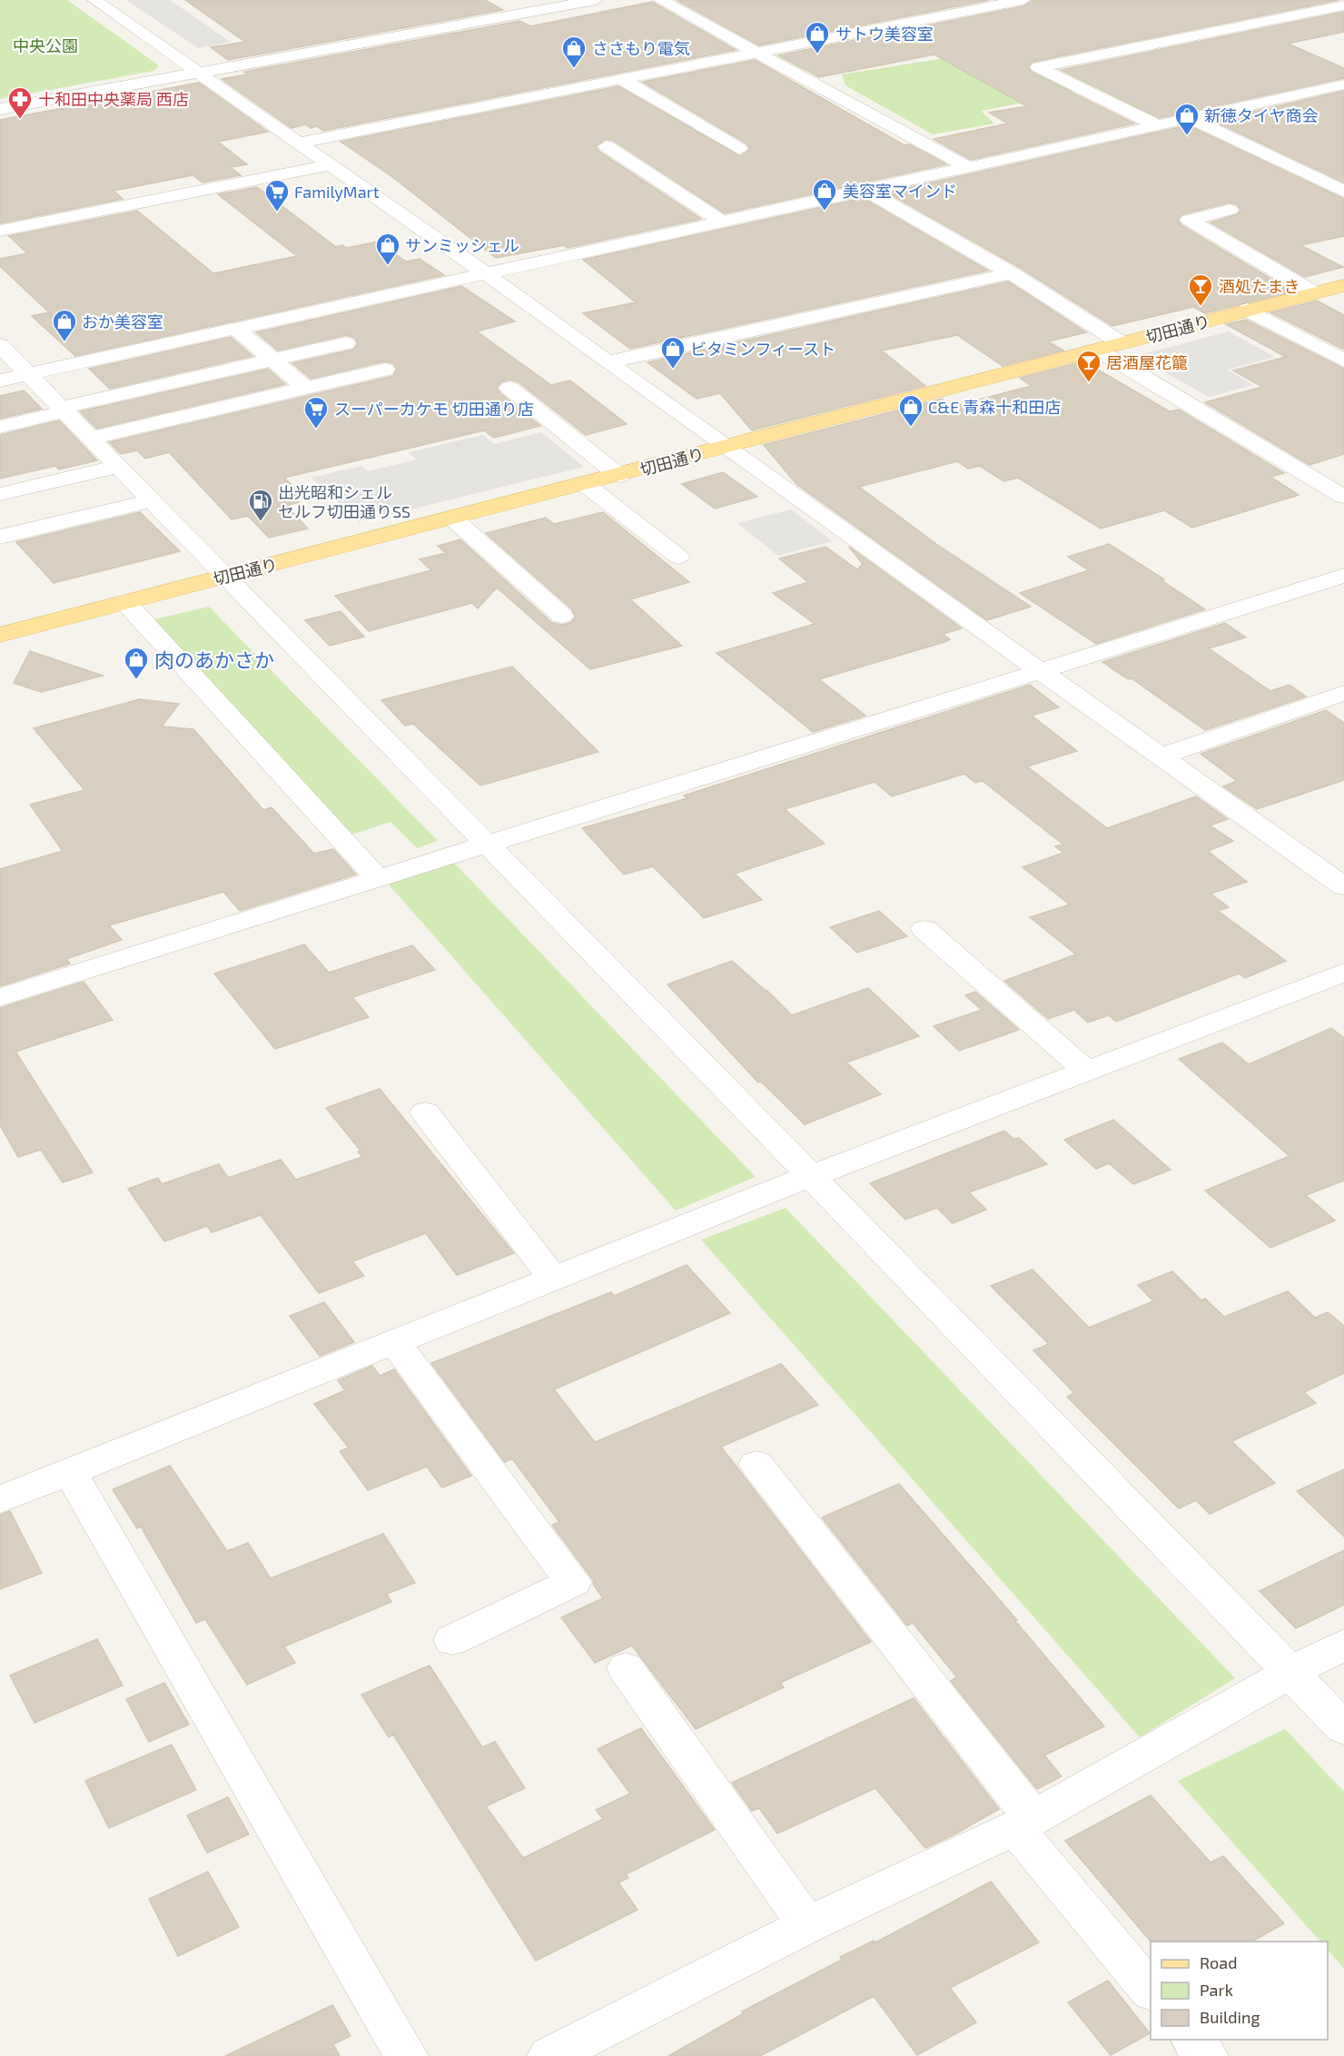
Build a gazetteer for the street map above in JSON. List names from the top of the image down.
{
  "streets": {
    "main road": ["切田通り"]
  },
  "parks": ["中央公園"],
  "places": {
    "shop": [
      "サトウ美容室",
      "ささもり電気",
      "新徳タイヤ商会",
      "美容室マインド",
      "サンミッシェル",
      "おか美容室",
      "ビタミンフィースト",
      "C&E 青森十和田店",
      "肉のあかさか"
    ],
    "pharmacy": ["十和田中央薬局 西店"],
    "supermarket": ["FamilyMart", "スーパーカケモ 切田通り店"],
    "bar": ["酒処たまき", "居酒屋花籠"],
    "fuel station": ["出光昭和シェル セルフ切田通りSS"]
  },
  "legend": ["Road", "Park", "Building"]
}
